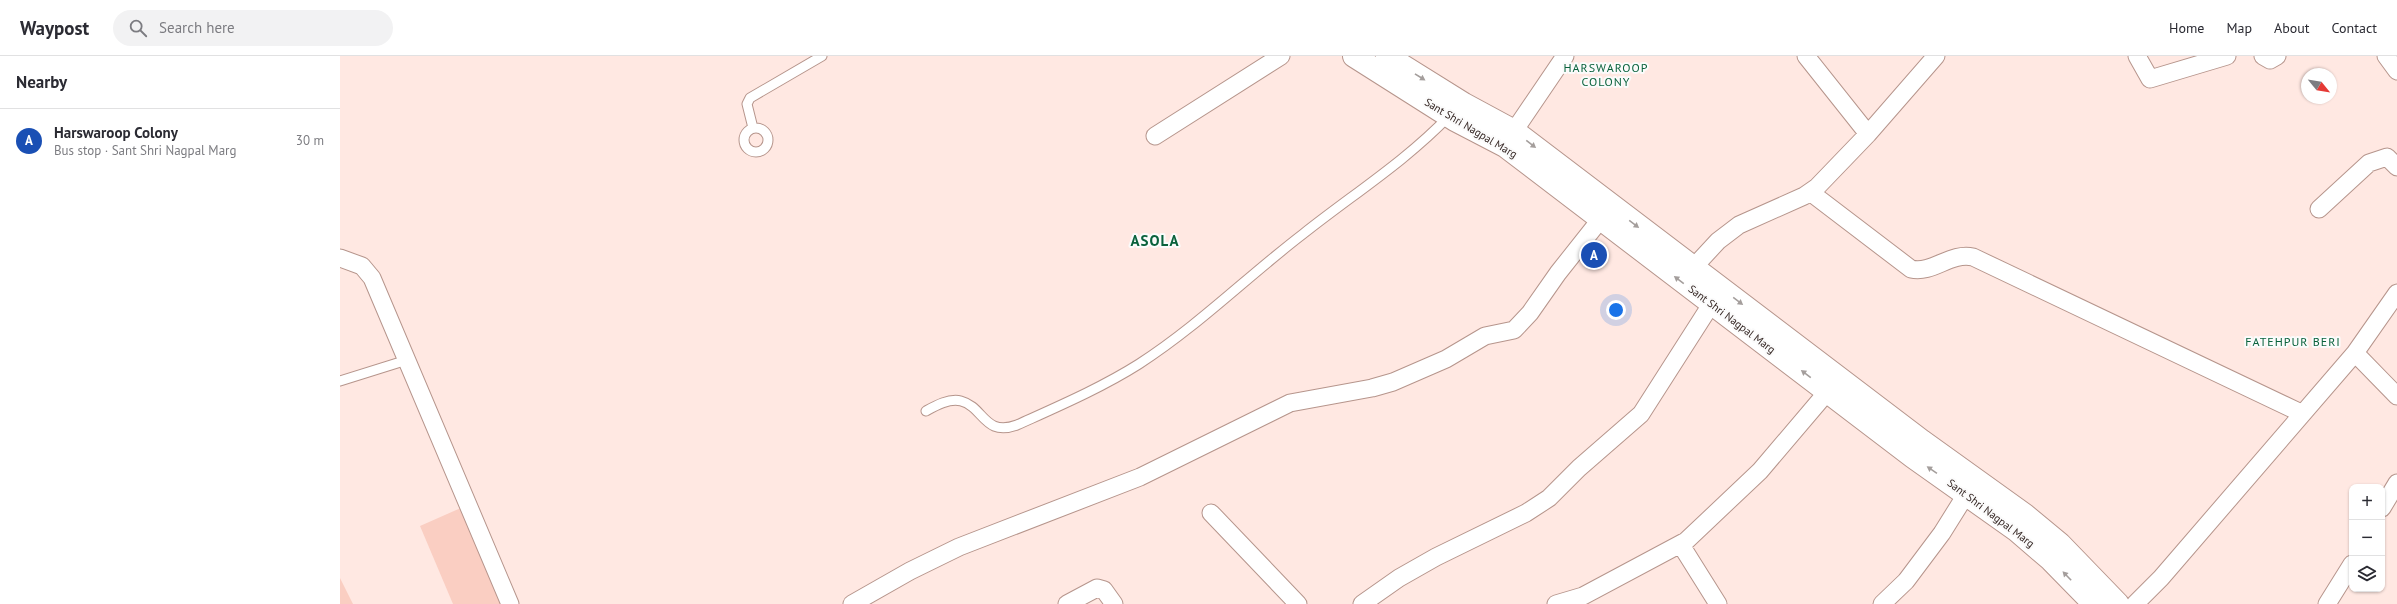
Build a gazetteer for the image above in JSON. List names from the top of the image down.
{
  "streets": {
    "main road": ["Sant Shri Nagpal Marg"]
  },
  "districts": ["HARSWAROOP COLONY", "ASOLA", "FATEHPUR BERI"],
  "north": "bottom right",
  "page": {
    "header": "Waypost",
    "search": "Search here",
    "nav": [
      "Home",
      "Map",
      "About",
      "Contact"
    ],
    "heading": "Nearby",
    "list": [
      {
        "mark": "A",
        "name": "Harswaroop Colony",
        "note": "Bus stop · Sant Shri Nagpal Marg",
        "value": "30 m"
      }
    ],
    "pins": "A",
    "map_buttons": ["+", "−"]
  }
}
